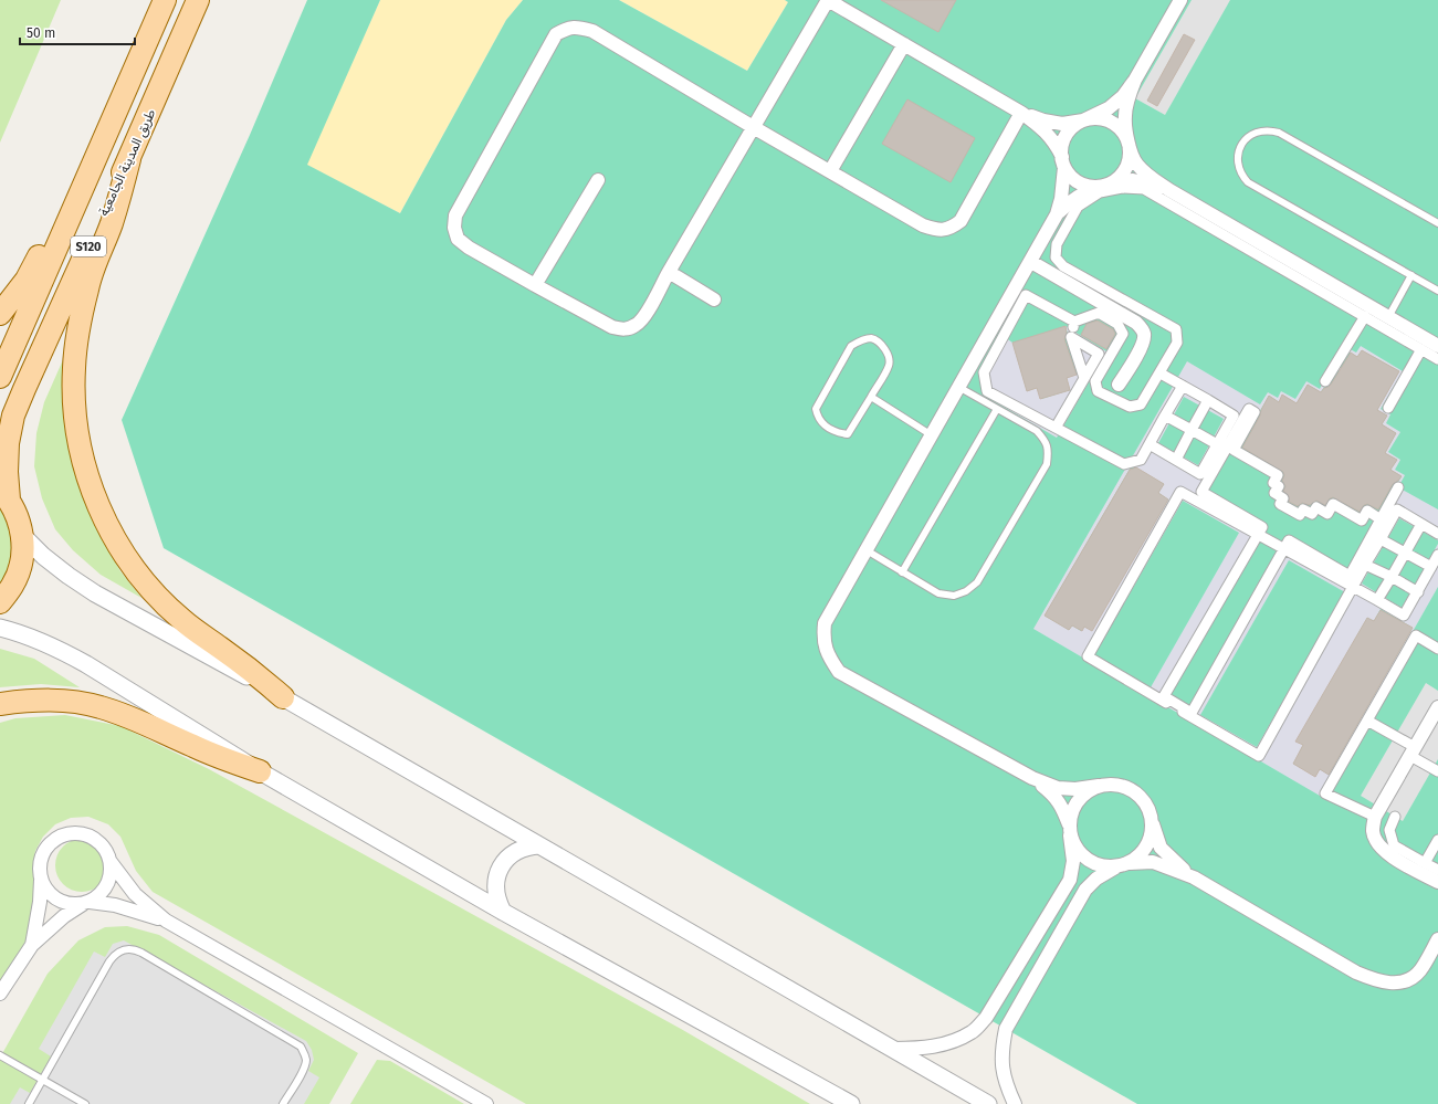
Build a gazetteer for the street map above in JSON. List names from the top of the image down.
{
  "streets": {
    "main road": ["طريق المدينة الجامعية", "S120"]
  },
  "scale_bar": "50 m"
}
